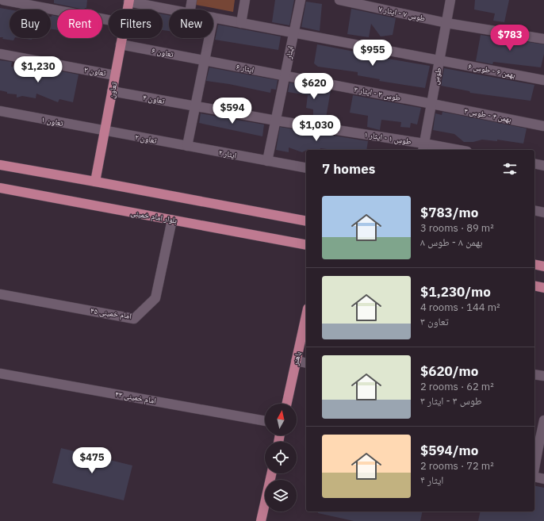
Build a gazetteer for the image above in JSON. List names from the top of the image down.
{
  "streets": {
    "main road": ["تعاون", "بلوار امام خمینی", "باهنر"],
    "street": [
      "طوس ۷ - ایثار ۷",
      "تعاون ۶",
      "ایثار",
      "ایثار ۶",
      "بهمن ۶ - طوس ۶",
      "تعاون ۳",
      "طوس",
      "طوس ۳ - ایثار ۳",
      "تعاون ۴",
      "بهمن ۴ - طوس ۴",
      "تعاون ۱",
      "طوس ۱ - ایثار ۱",
      "تعاون ۲",
      "ایثار ۲",
      "امام خمینی ۴۵",
      "امام خمینی ۴۳"
    ]
  },
  "crossings": [
    ["طوس ۷ - ایثار ۷", "طوس"],
    ["تعاون ۶", "ایثار ۶"],
    ["تعاون ۶", "تعاون"],
    ["ایثار", "ایثار ۶"],
    ["ایثار", "بهمن ۶ - طوس ۶"],
    ["ایثار", "طوس ۳ - ایثار ۳"],
    ["ایثار", "تعاون ۴"],
    ["ایثار", "طوس ۱ - ایثار ۱"],
    ["ایثار", "ایثار ۲"],
    ["ایثار ۶", "طوس ۳ - ایثار ۳"],
    ["بهمن ۶ - طوس ۶", "طوس"],
    ["بهمن ۶ - طوس ۶", "تعاون"],
    ["تعاون ۳", "تعاون"],
    ["طوس", "طوس ۳ - ایثار ۳"],
    ["طوس", "بهمن ۴ - طوس ۴"],
    ["طوس", "طوس ۱ - ایثار ۱"],
    ["تعاون", "تعاون ۴"],
    ["تعاون", "تعاون ۱"],
    ["تعاون", "تعاون ۲"],
    ["طوس ۳ - ایثار ۳", "بهمن ۴ - طوس ۴"],
    ["تعاون ۴", "طوس ۱ - ایثار ۱"],
    ["تعاون ۱", "تعاون ۲"],
    ["تعاون ۲", "ایثار ۲"],
    ["بلوار امام خمینی", "امام خمینی ۴۵"]
  ],
  "north": "top",
  "page": {
    "chip": [
      "Buy",
      "Rent",
      "Filters",
      "New"
    ],
    "price": [
      "$783",
      "$955",
      "$1,230",
      "$620",
      "$594",
      "$1,030",
      "$475"
    ],
    "heading": "7 homes",
    "list": [
      {
        "name": "$783/mo",
        "note": "3 rooms · 89 m² · بهمن ۸ - طوس ۸"
      },
      {
        "name": "$1,230/mo",
        "note": "4 rooms · 144 m² · تعاون ۳"
      },
      {
        "name": "$620/mo",
        "note": "2 rooms · 62 m² · طوس ۳ - ایثار ۳"
      },
      {
        "name": "$594/mo",
        "note": "2 rooms · 72 m² · ایثار ۴"
      }
    ]
  }
}
